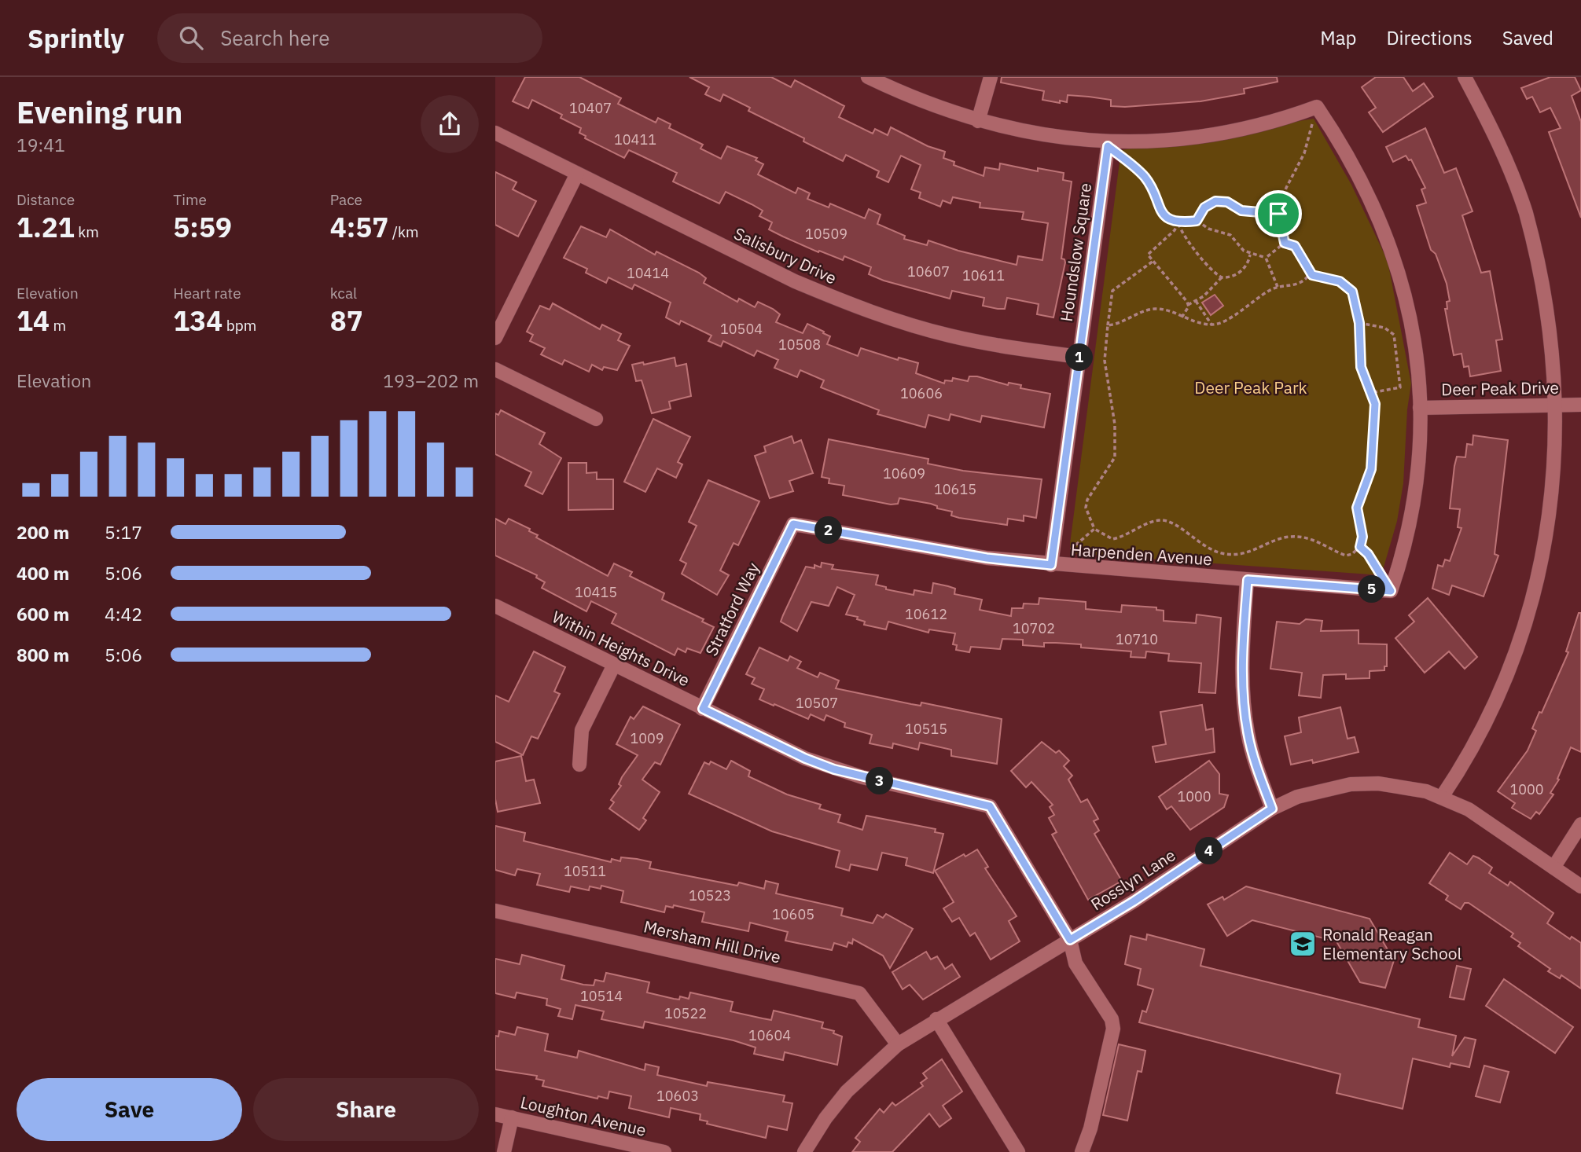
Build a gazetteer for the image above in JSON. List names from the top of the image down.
{
  "streets": {
    "street": [
      "Houndslow Square",
      "Salisbury Drive",
      "Deer Peak Drive",
      "Harpenden Avenue",
      "Stratford Way",
      "Within Heights Drive",
      "Rosslyn Lane",
      "Mersham Hill Drive",
      "Loughton Avenue"
    ]
  },
  "crossings": [
    ["Houndslow Square", "Salisbury Drive"],
    ["Houndslow Square", "Harpenden Avenue"],
    ["Harpenden Avenue", "Stratford Way"],
    ["Stratford Way", "Within Heights Drive"],
    ["Within Heights Drive", "Rosslyn Lane"],
    ["Rosslyn Lane", "Mersham Hill Drive"]
  ],
  "parks": ["Deer Peak Park"],
  "places": {
    "school or university": ["Ronald Reagan Elementary School"]
  },
  "house_numbers": [
    "10407",
    "10411",
    "10509",
    "10607",
    "10414",
    "10611",
    "10504",
    "10508",
    "10606",
    "10609",
    "10615",
    "10415",
    "10612",
    "10702",
    "10710",
    "10507",
    "10515",
    "1009",
    "1000",
    "1000",
    "10511",
    "10523",
    "10605",
    "10514",
    "10522",
    "10604",
    "10603"
  ],
  "page": {
    "header": "Sprintly",
    "search": "Search here",
    "nav": ["Map", "Directions", "Saved"],
    "heading": ["Evening run", "19:41"],
    "stats": [
      ["Distance", "1.21 km"],
      ["Time", "5:59"],
      ["Pace", "4:57 /km"],
      ["Elevation", "14 m"],
      ["Heart rate", "134 bpm"],
      ["kcal", "87"]
    ],
    "pins": [
      "1",
      "2",
      "5",
      "3",
      "4"
    ],
    "chart": ["Elevation", "193–202 m"],
    "list": [
      {
        "name": "200 m",
        "note": "5:17"
      },
      {
        "name": "400 m",
        "note": "5:06"
      },
      {
        "name": "600 m",
        "note": "4:42"
      },
      {
        "name": "800 m",
        "note": "5:06"
      }
    ],
    "buttons": ["Save", "Share"]
  }
}
